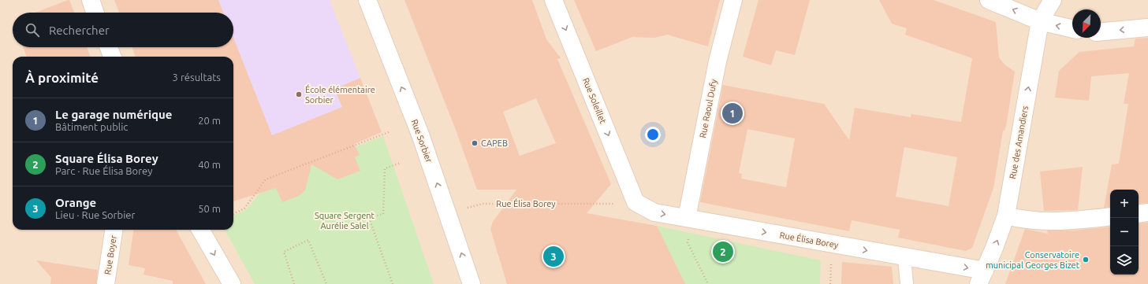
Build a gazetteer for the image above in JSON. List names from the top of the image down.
{
  "streets": {
    "street": [
      "Rue Soleillet",
      "Rue Raoul Dufy",
      "Rue Sorbier",
      "Rue des Amandiers",
      "Rue Élisa Borey",
      "Rue Boyer"
    ]
  },
  "crossings": [
    ["Rue Soleillet", "Rue Élisa Borey"],
    ["Rue Raoul Dufy", "Rue Élisa Borey"],
    ["Rue Sorbier", "Rue Élisa Borey"],
    ["Rue des Amandiers", "Rue Élisa Borey"]
  ],
  "one_way": [
    "Rue Soleillet",
    "Rue Sorbier",
    "Rue des Amandiers",
    "Rue Élisa Borey"
  ],
  "parks": ["Square Sergent Aurélie Salel"],
  "places": ["École élémentaire Sorbier", "CAPEB", "Conservatoire municipal Georges Bizet"],
  "north": "bottom left",
  "page": {
    "search": "Rechercher",
    "heading": ["À proximité", "3 résultats"],
    "list": [
      {
        "mark": "1",
        "name": "Le garage numérique",
        "note": "Bâtiment public",
        "value": "20 m"
      },
      {
        "mark": "2",
        "name": "Square Élisa Borey",
        "note": "Parc · Rue Élisa Borey",
        "value": "40 m"
      },
      {
        "mark": "3",
        "name": "Orange",
        "note": "Lieu · Rue Sorbier",
        "value": "50 m"
      }
    ],
    "pins": ["1", "2", "3"],
    "map_buttons": ["+", "−"]
  }
}
